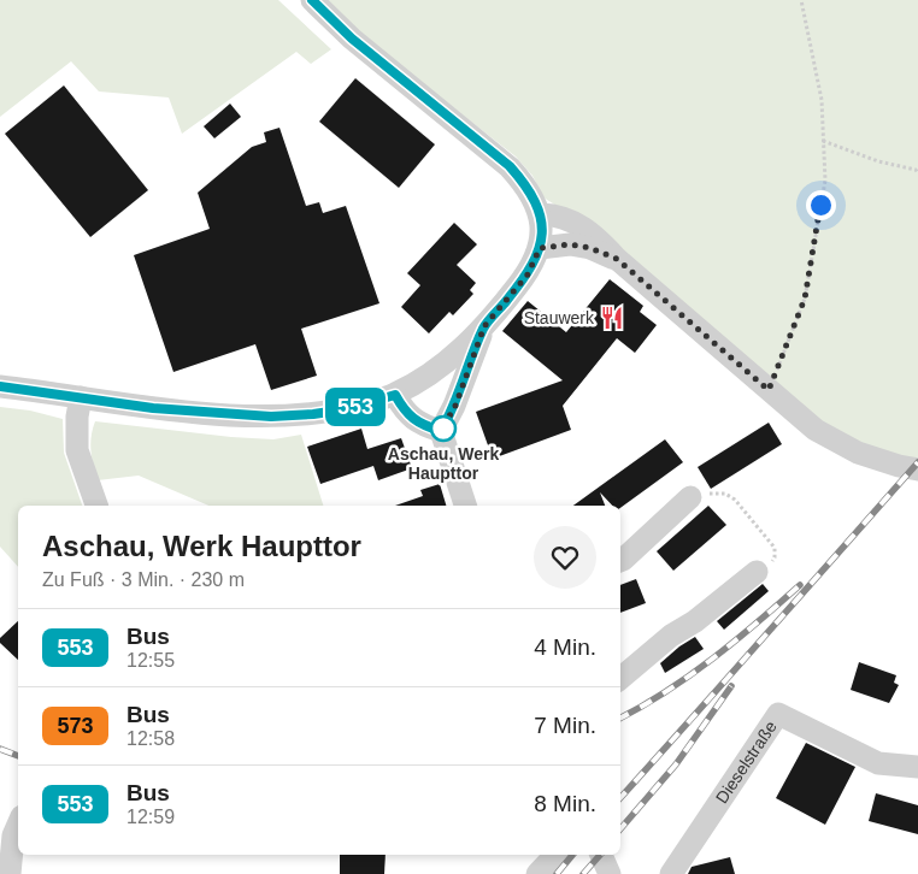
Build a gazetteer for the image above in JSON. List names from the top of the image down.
{
  "streets": {
    "street": ["Dieselstraße"]
  },
  "places": {
    "restaurant": ["Stauwerk"],
    "other": ["Aschau, Werk Haupttor"]
  },
  "lines": ["bus line 553"],
  "page": {
    "on_map": "553",
    "heading": ["Aschau, Werk Haupttor", "Zu Fuß · 3 Min. · 230 m"],
    "list": [
      {
        "mark": "553",
        "name": "Bus",
        "note": "12:55",
        "value": "4 Min."
      },
      {
        "mark": "573",
        "name": "Bus",
        "note": "12:58",
        "value": "7 Min."
      },
      {
        "mark": "553",
        "name": "Bus",
        "note": "12:59",
        "value": "8 Min."
      }
    ]
  }
}
